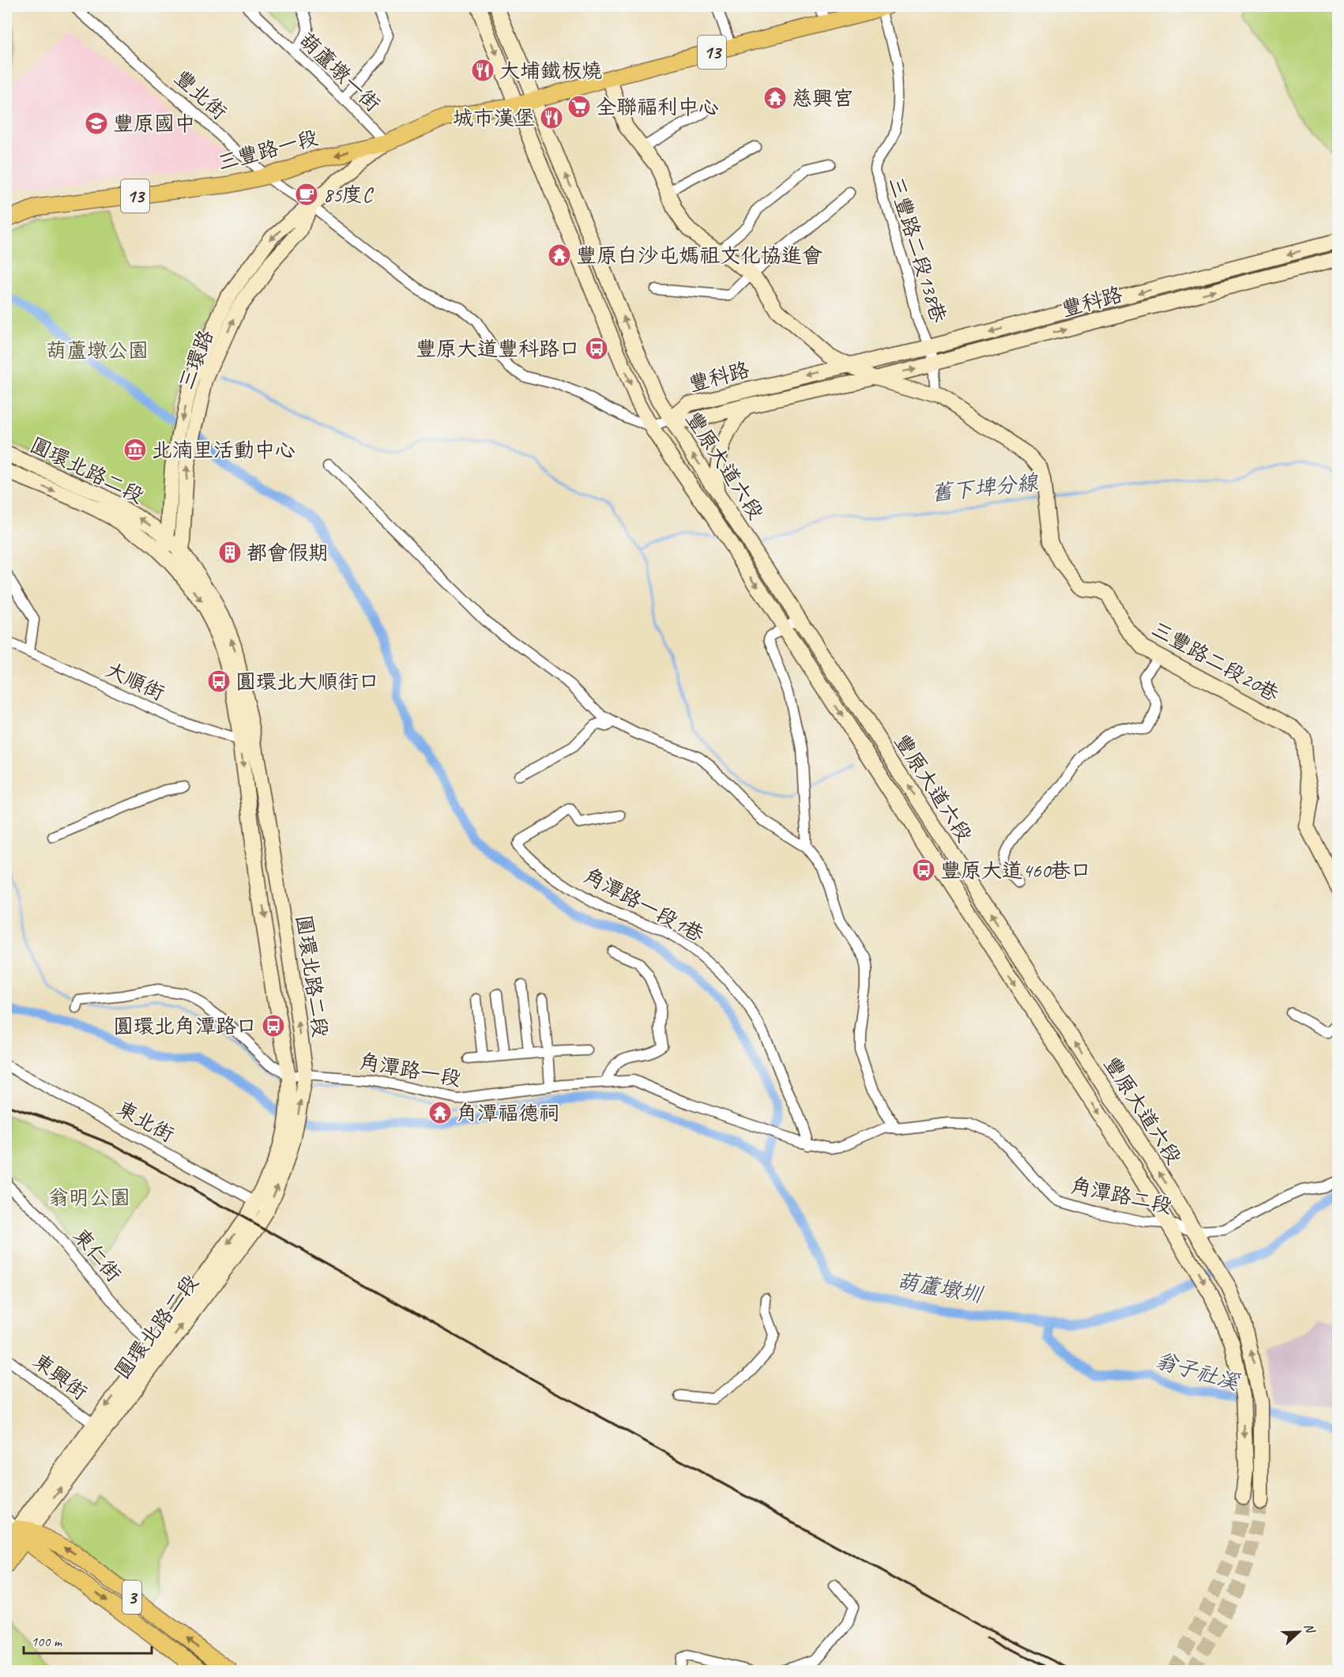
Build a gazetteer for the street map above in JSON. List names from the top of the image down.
{
  "streets": {
    "main road": ["13", "三豐路一段", "3"],
    "street": [
      "葫蘆墩一街",
      "豐北街",
      "三豐路二段138巷",
      "豐科路",
      "三環路",
      "豐原大道六段",
      "圓環北路二段",
      "三豐路二段20巷",
      "大順街",
      "角潭路一段1巷",
      "角潭路一段",
      "東北街",
      "角潭路二段",
      "東仁街",
      "東興街"
    ]
  },
  "crossings": [
    ["13", "三豐路一段"],
    ["13", "三豐路二段138巷"],
    ["13", "豐原大道六段"],
    ["13", "三豐路二段20巷"],
    ["葫蘆墩一街", "三豐路一段"],
    ["豐北街", "三豐路一段"],
    ["豐北街", "三環路"],
    ["豐北街", "豐原大道六段"],
    ["三豐路一段", "豐原大道六段"],
    ["三豐路二段138巷", "豐科路"],
    ["三豐路二段138巷", "三豐路二段20巷"],
    ["豐科路", "豐原大道六段"],
    ["豐科路", "三豐路二段20巷"],
    ["三環路", "圓環北路二段"],
    ["豐原大道六段", "角潭路二段"],
    ["圓環北路二段", "大順街"],
    ["圓環北路二段", "角潭路一段"],
    ["圓環北路二段", "東北街"],
    ["圓環北路二段", "東仁街"],
    ["圓環北路二段", "東興街"],
    ["圓環北路二段", "3"],
    ["角潭路一段1巷", "角潭路一段"],
    ["角潭路一段1巷", "角潭路二段"],
    ["角潭路一段", "角潭路二段"]
  ],
  "water": ["舊下埤分線", "葫蘆墩圳", "翁子社溪"],
  "parks": ["葫蘆墩公園", "翁明公園"],
  "places": {
    "restaurant": ["大埔鐵板燒", "城市漢堡"],
    "temple": ["慈興宮", "豐原白沙屯媽祖文化協進會", "角潭福德祠"],
    "supermarket": ["全聯福利中心"],
    "school or university": ["豐原國中"],
    "cafe": ["85度C"],
    "bus stop": [
      "豐原大道豐科路口",
      "圓環北大順街口",
      "豐原大道460巷口",
      "圓環北角潭路口"
    ],
    "museum": ["北湳里活動中心"],
    "building": ["都會假期"]
  },
  "scale_bar": "100 m",
  "north": "right"
}
